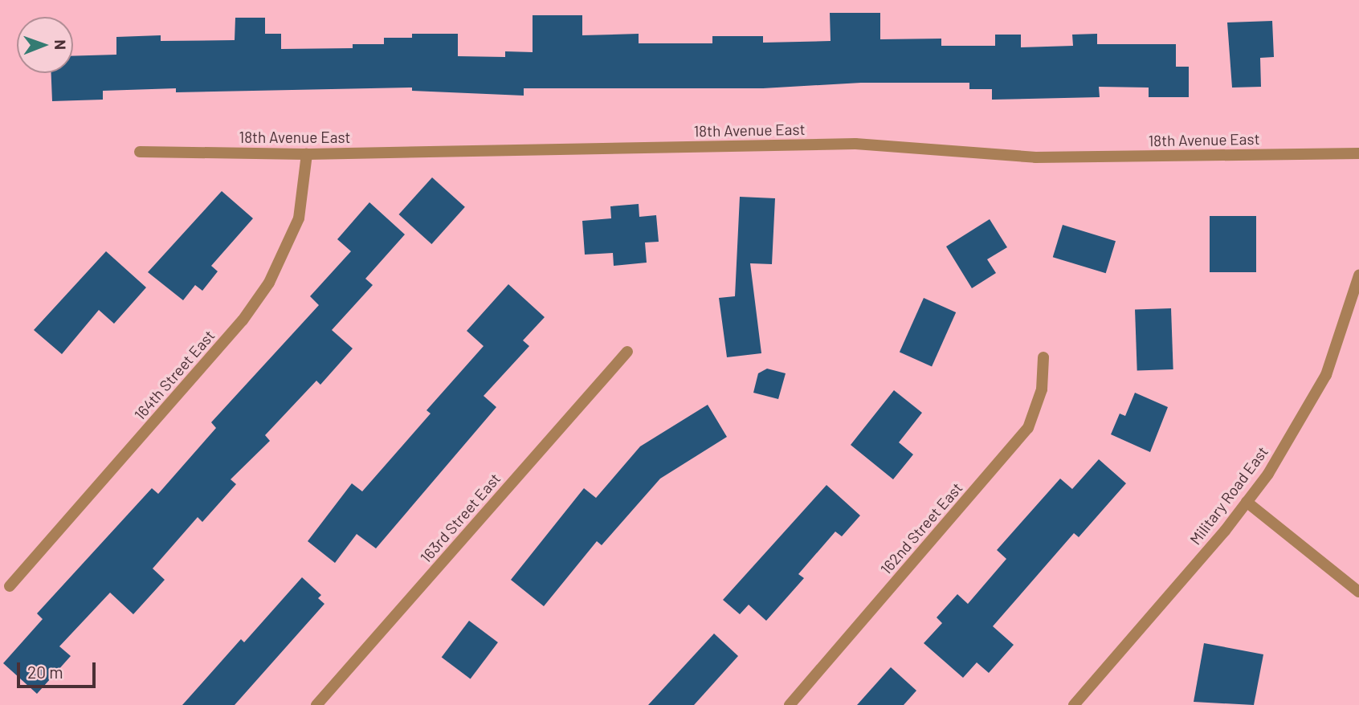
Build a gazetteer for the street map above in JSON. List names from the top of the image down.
{
  "streets": {
    "street": [
      "18th Avenue East",
      "164th Street East",
      "Military Road East",
      "163rd Street East",
      "162nd Street East"
    ]
  },
  "crossings": [
    ["18th Avenue East", "164th Street East"]
  ],
  "scale_bar": "20 m",
  "north": "right"
}
